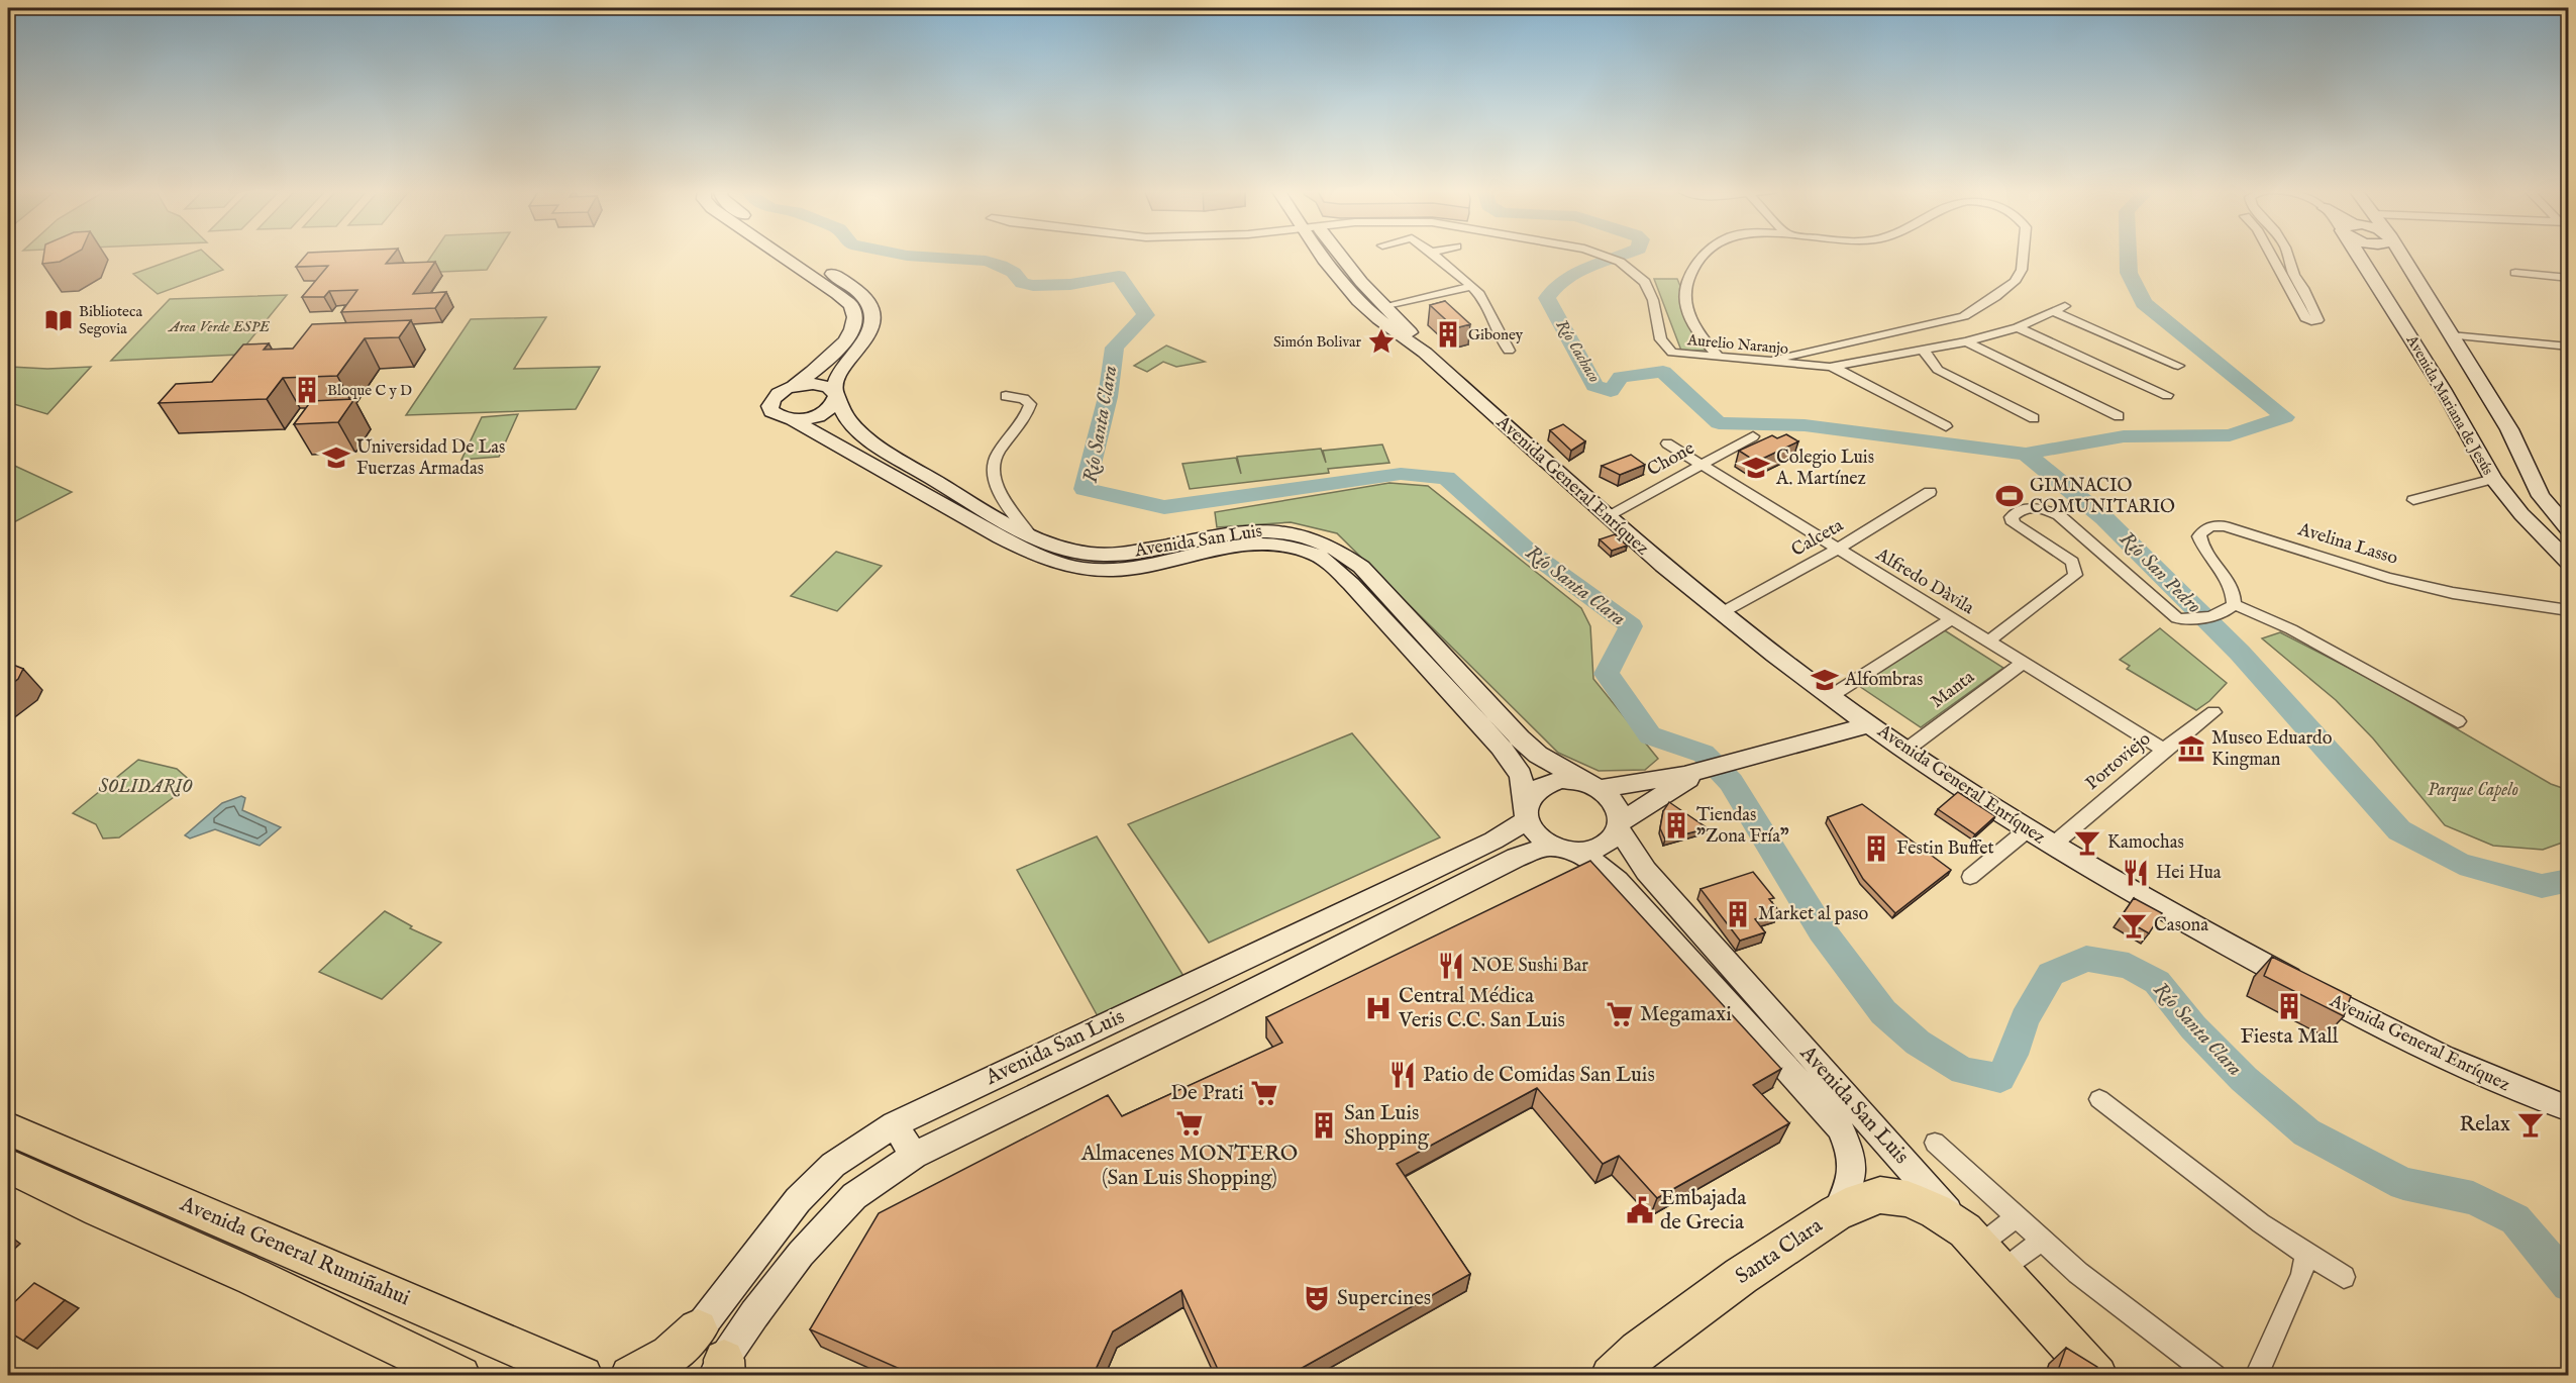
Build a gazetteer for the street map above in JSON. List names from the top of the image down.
{
  "streets": {
    "highway": ["Avenida San Luis", "Avenida General Rumiñahui", "Santa Clara"],
    "street": [
      "Aurelio Naranjo",
      "Avenida Mariana de Jesús",
      "Chone",
      "Avenida General Enríquez",
      "Calceta",
      "Avelina Lasso",
      "Alfredo Dàvila",
      "Manta",
      "Portoviejo"
    ]
  },
  "crossings": [
    ["Chone", "Avenida General Enríquez"],
    ["Chone", "Alfredo Dàvila"],
    ["Avenida General Enríquez", "Calceta"],
    ["Avenida General Enríquez", "Manta"],
    ["Avenida General Enríquez", "Portoviejo"],
    ["Calceta", "Alfredo Dàvila"],
    ["Avenida San Luis", "Santa Clara"],
    ["Alfredo Dàvila", "Manta"],
    ["Alfredo Dàvila", "Portoviejo"]
  ],
  "water": ["Río Cachaco", "Río Santa Clara", "Río San Pedro"],
  "parks": ["Area Verde ESPE", "SOLIDARIO", "Parque Capelo"],
  "places": {
    "library": ["Biblioteca Segovia"],
    "building": [
      "Giboney",
      "Bloque C y D",
      "Tiendas \"Zona Fría\"",
      "Festin Buffet",
      "Market al paso",
      "Fiesta Mall",
      "San Luis Shopping"
    ],
    "place": ["Simón Bolivar"],
    "school or university": ["Universidad De Las Fuerzas Armadas", "Colegio Luis A. Martínez", "Alfombras"],
    "sports": ["GIMNACIO COMUNITARIO"],
    "museum": ["Museo Eduardo Kingman"],
    "bar": ["Kamochas", "Casona", "Relax"],
    "restaurant": ["Hei Hua", "NOE Sushi Bar", "Patio de Comidas San Luis"],
    "hospital": ["Central Médica Veris C.C. San Luis"],
    "supermarket": ["Megamaxi", "De Prati", "Almacenes MONTERO (San Luis Shopping)"],
    "public building": ["Embajada de Grecia"],
    "theatre": ["Supercines"]
  }
}
